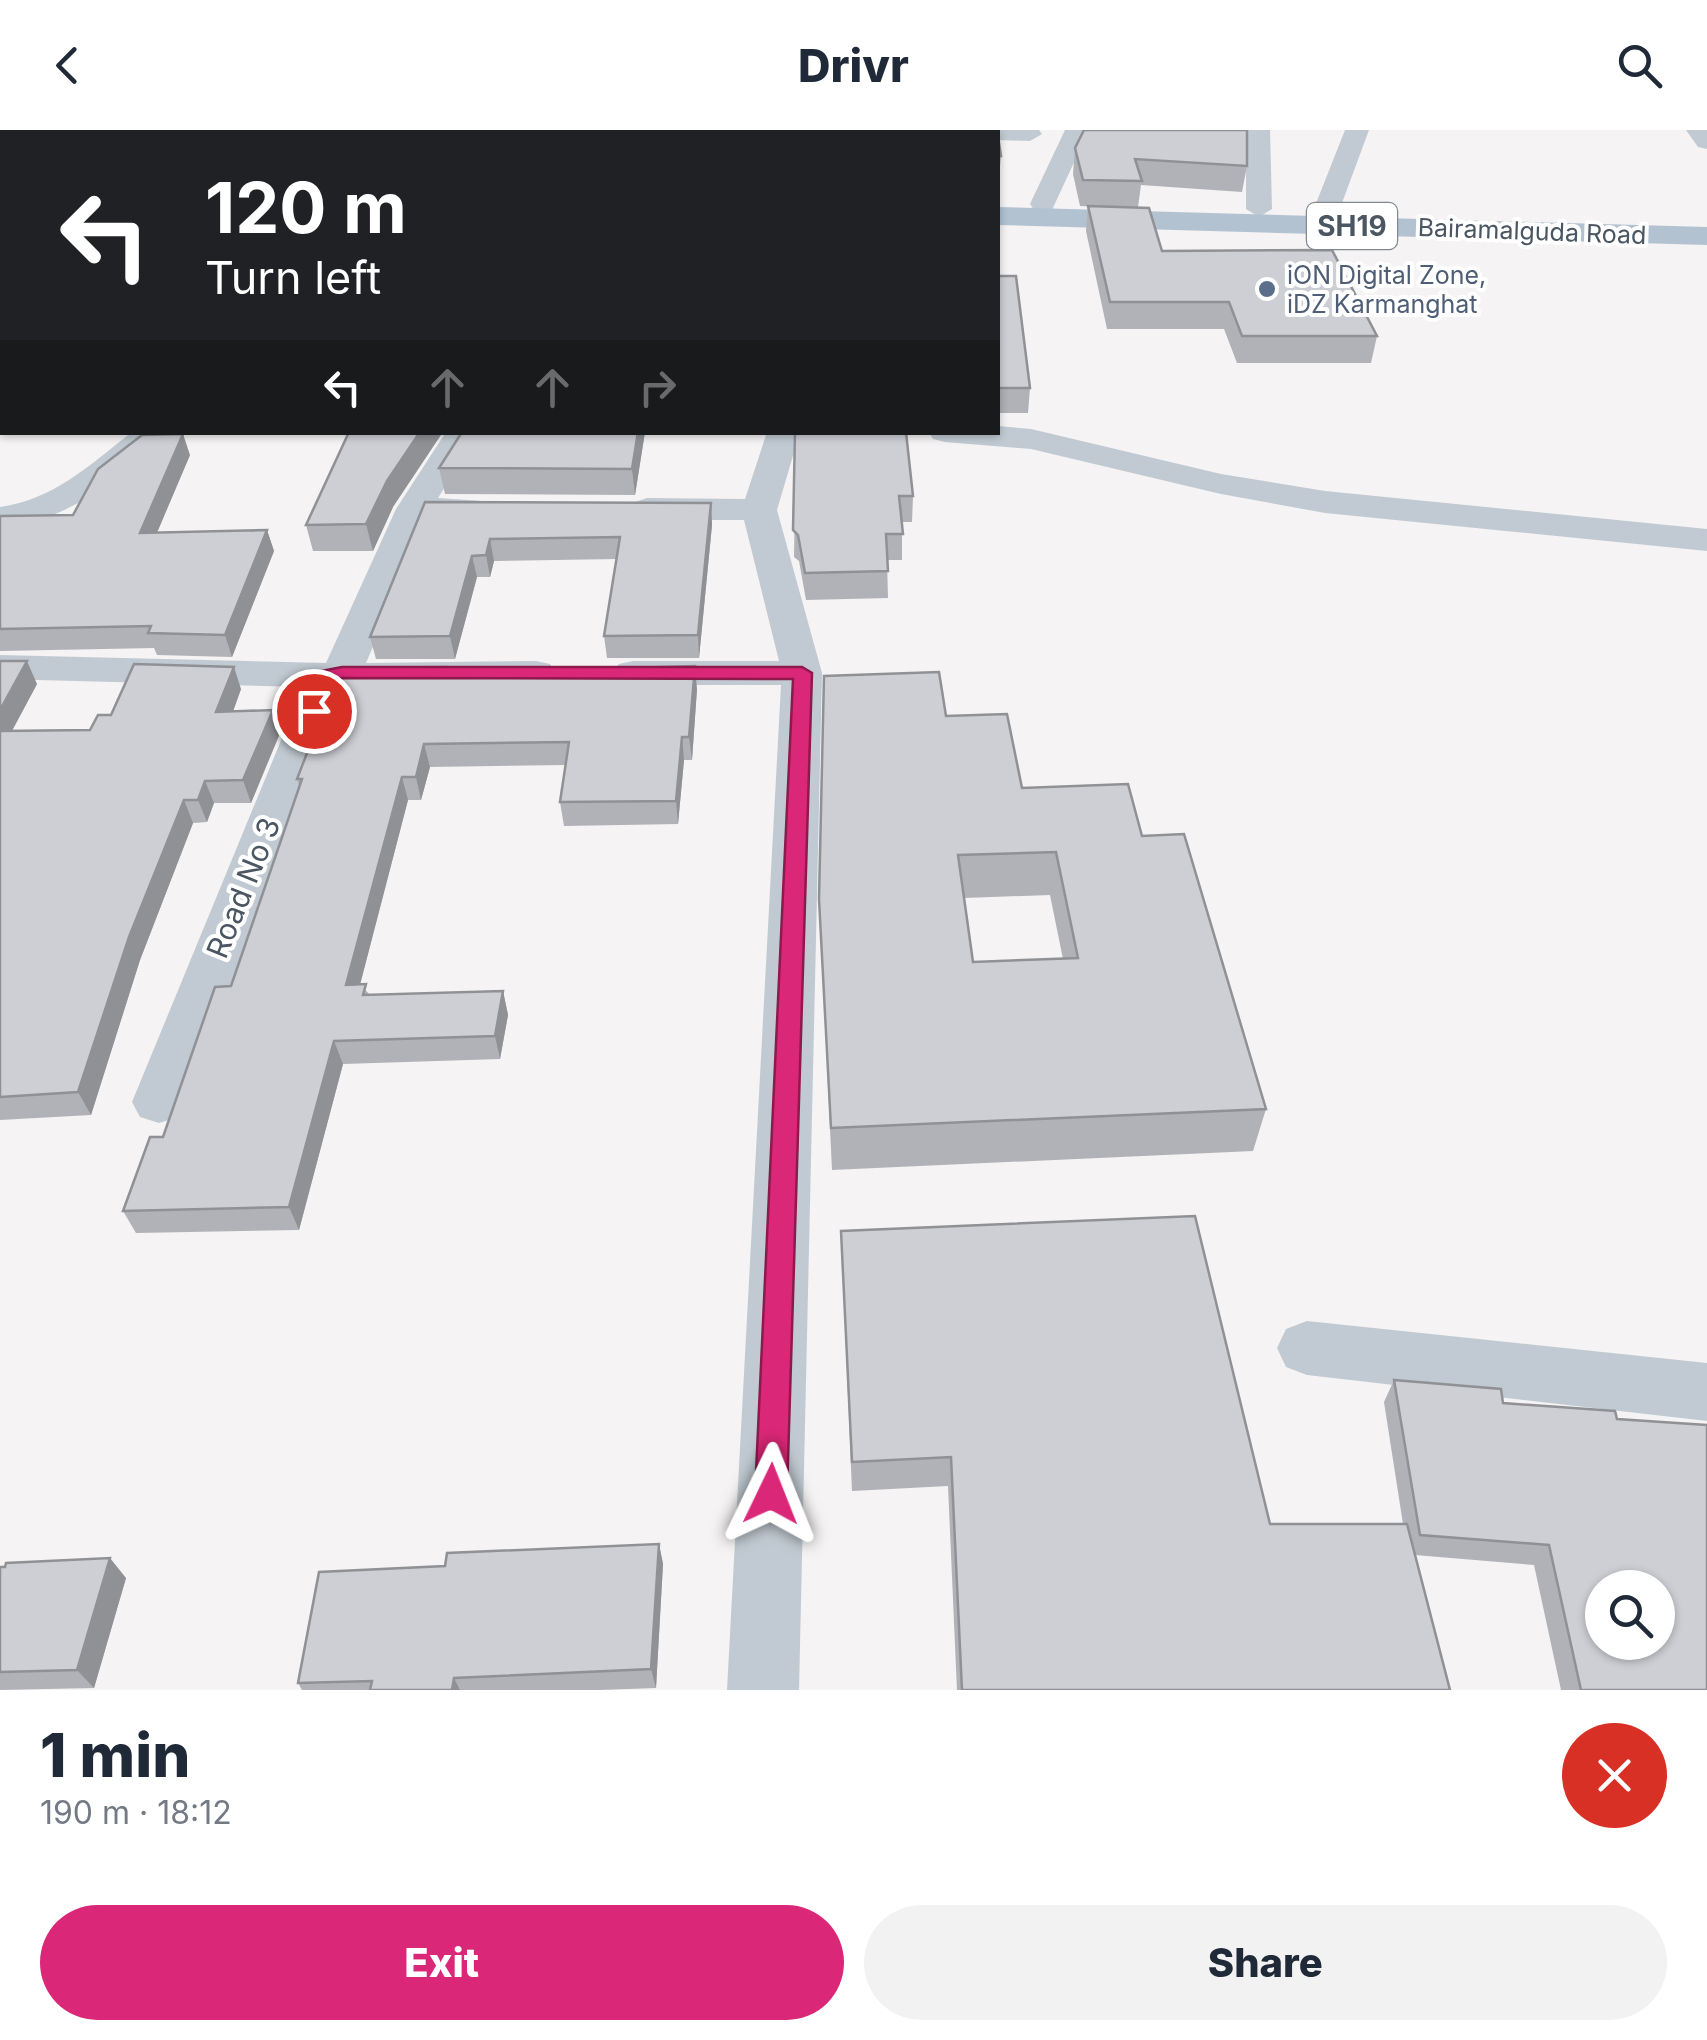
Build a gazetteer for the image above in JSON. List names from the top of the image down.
{
  "streets": {
    "main road": ["SH19", "Bairamalguda Road"],
    "street": ["Road No 3"]
  },
  "places": ["iON Digital Zone, iDZ Karmanghat"],
  "page": {
    "header": "Drivr",
    "turn": ["120 m", "Turn left"],
    "heading": ["1 min", "190 m · 18:12"],
    "buttons": ["Exit", "Share"]
  }
}
